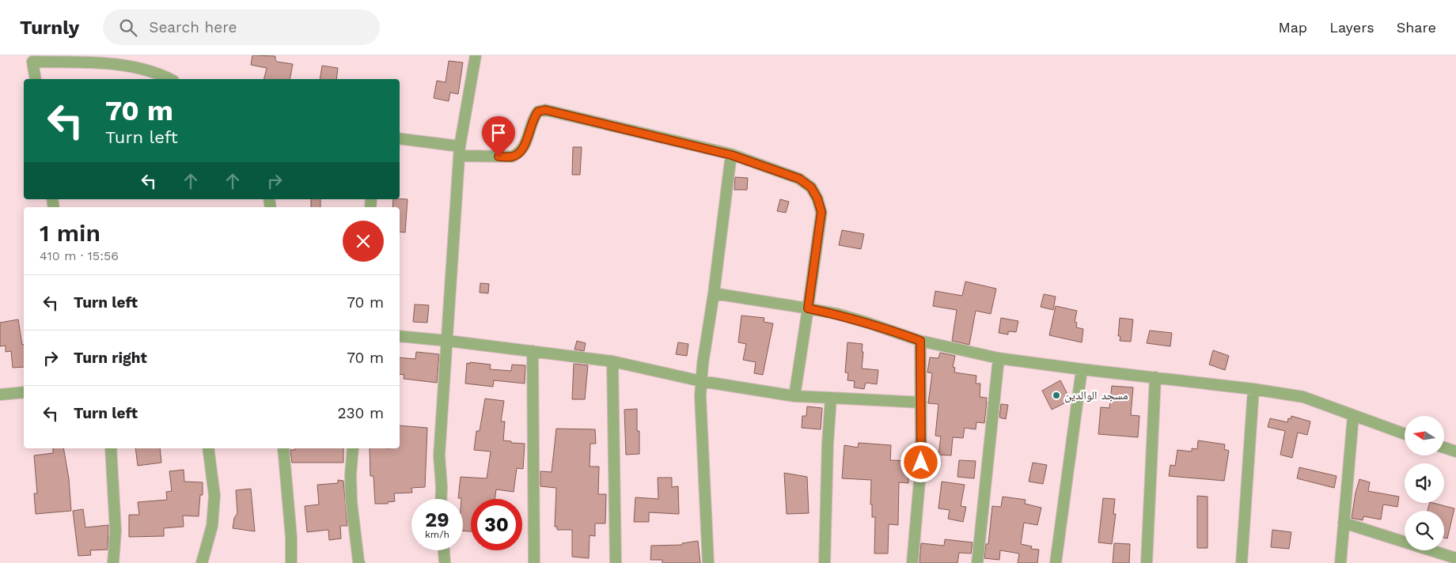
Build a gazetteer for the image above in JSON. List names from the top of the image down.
{
  "places": ["مسجد الوالدين"],
  "north": "left",
  "page": {
    "header": "Turnly",
    "search": "Search here",
    "nav": ["Map", "Layers", "Share"],
    "turn": ["70 m", "Turn left"],
    "heading": ["1 min", "410 m · 15:56"],
    "list": [
      {
        "name": "Turn left",
        "value": "70 m"
      },
      {
        "name": "Turn right",
        "value": "70 m"
      },
      {
        "name": "Turn left",
        "value": "230 m"
      }
    ],
    "speed": "29 km/h",
    "limit": "30"
  }
}
